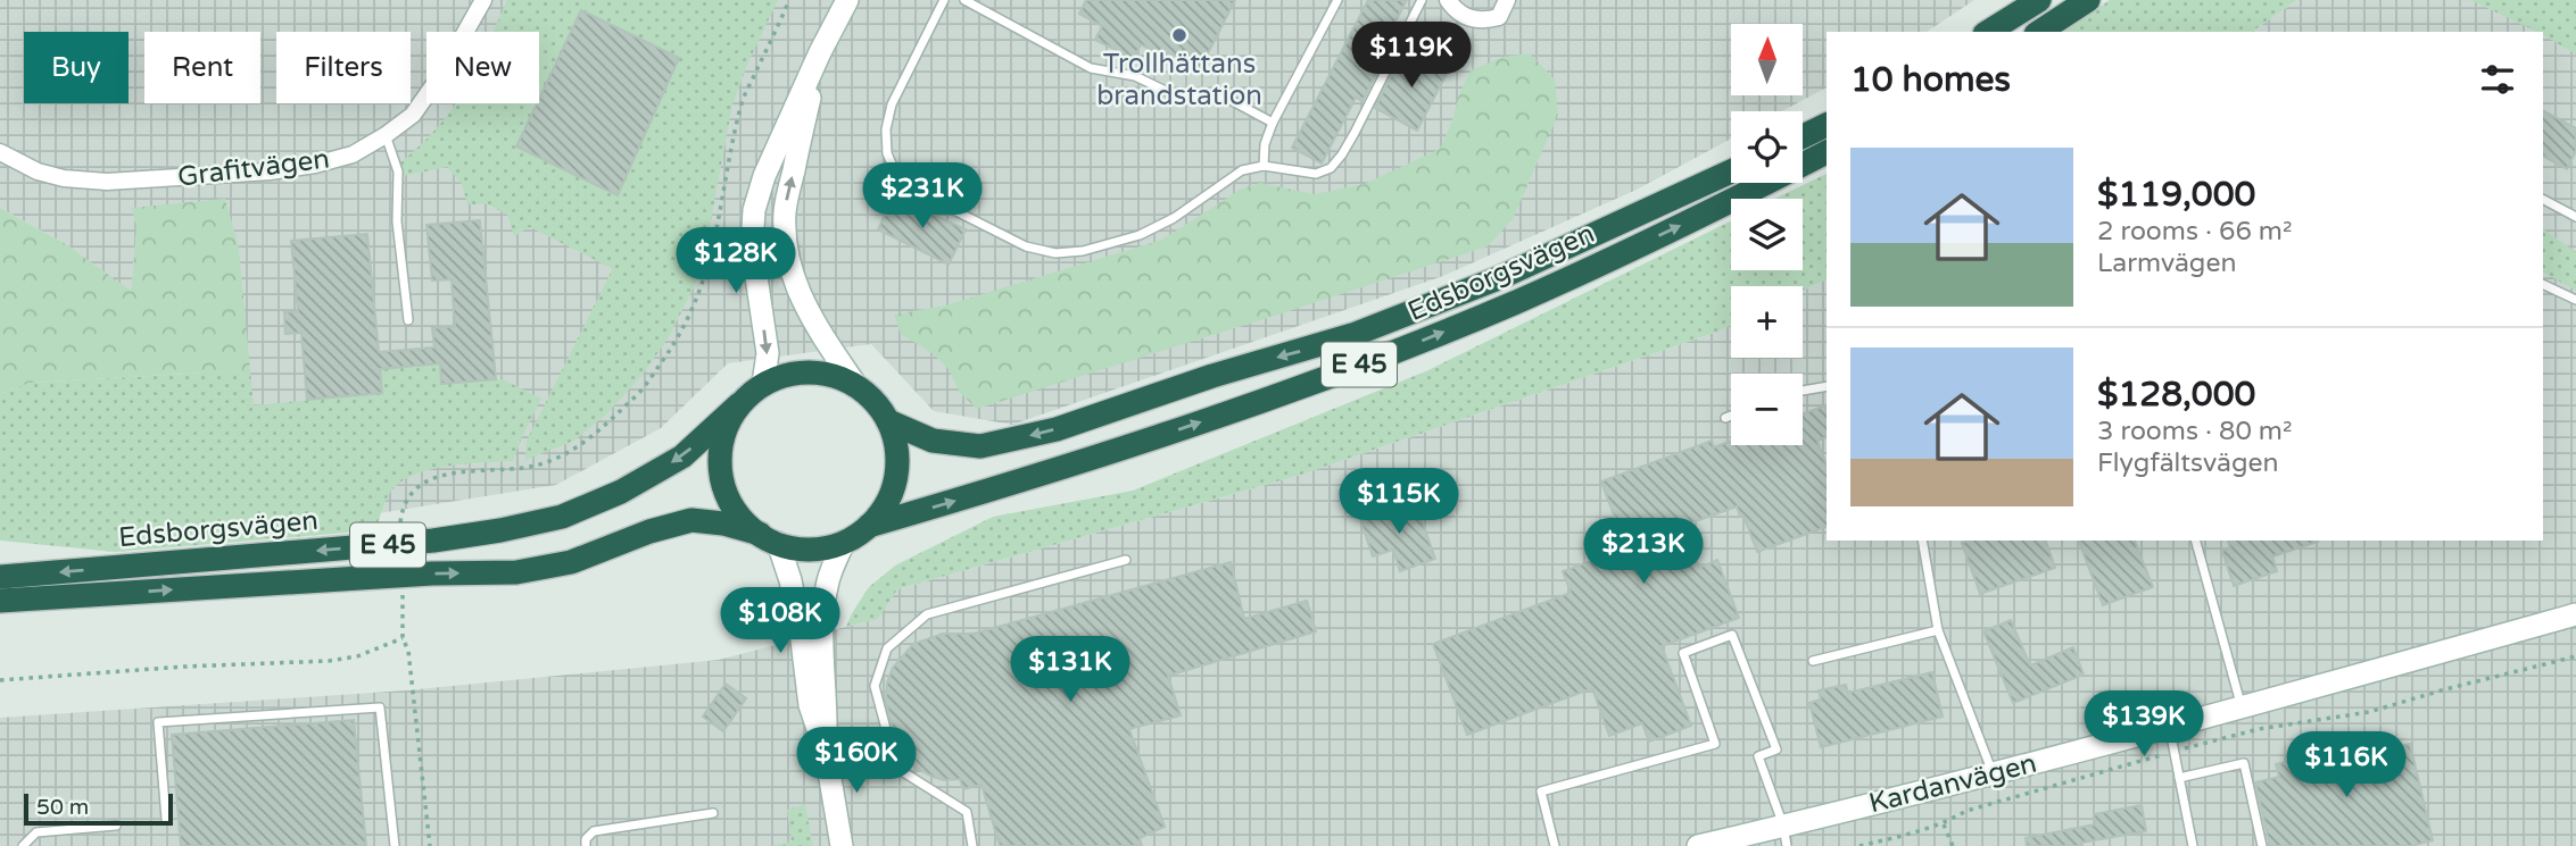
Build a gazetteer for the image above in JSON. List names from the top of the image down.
{
  "streets": {
    "highway": ["Edsborgsvägen", "E 45"],
    "street": ["Grafitvägen", "Kardanvägen"]
  },
  "crossings": [
    ["Edsborgsvägen", "E 45"]
  ],
  "places": ["Trollhättans brandstation"],
  "scale_bar": "50 m",
  "north": "top",
  "page": {
    "price": [
      "$119K",
      "$231K",
      "$128K",
      "$115K",
      "$213K",
      "$108K",
      "$131K",
      "$139K",
      "$160K",
      "$116K"
    ],
    "map_buttons": ["+", "−"],
    "chip": [
      "Buy",
      "Rent",
      "Filters",
      "New"
    ],
    "heading": "10 homes",
    "list": [
      {
        "name": "$119,000",
        "note": "2 rooms · 66 m² · Larmvägen"
      },
      {
        "name": "$128,000",
        "note": "3 rooms · 80 m² · Flygfältsvägen"
      }
    ],
    "scale": "50 m"
  }
}
